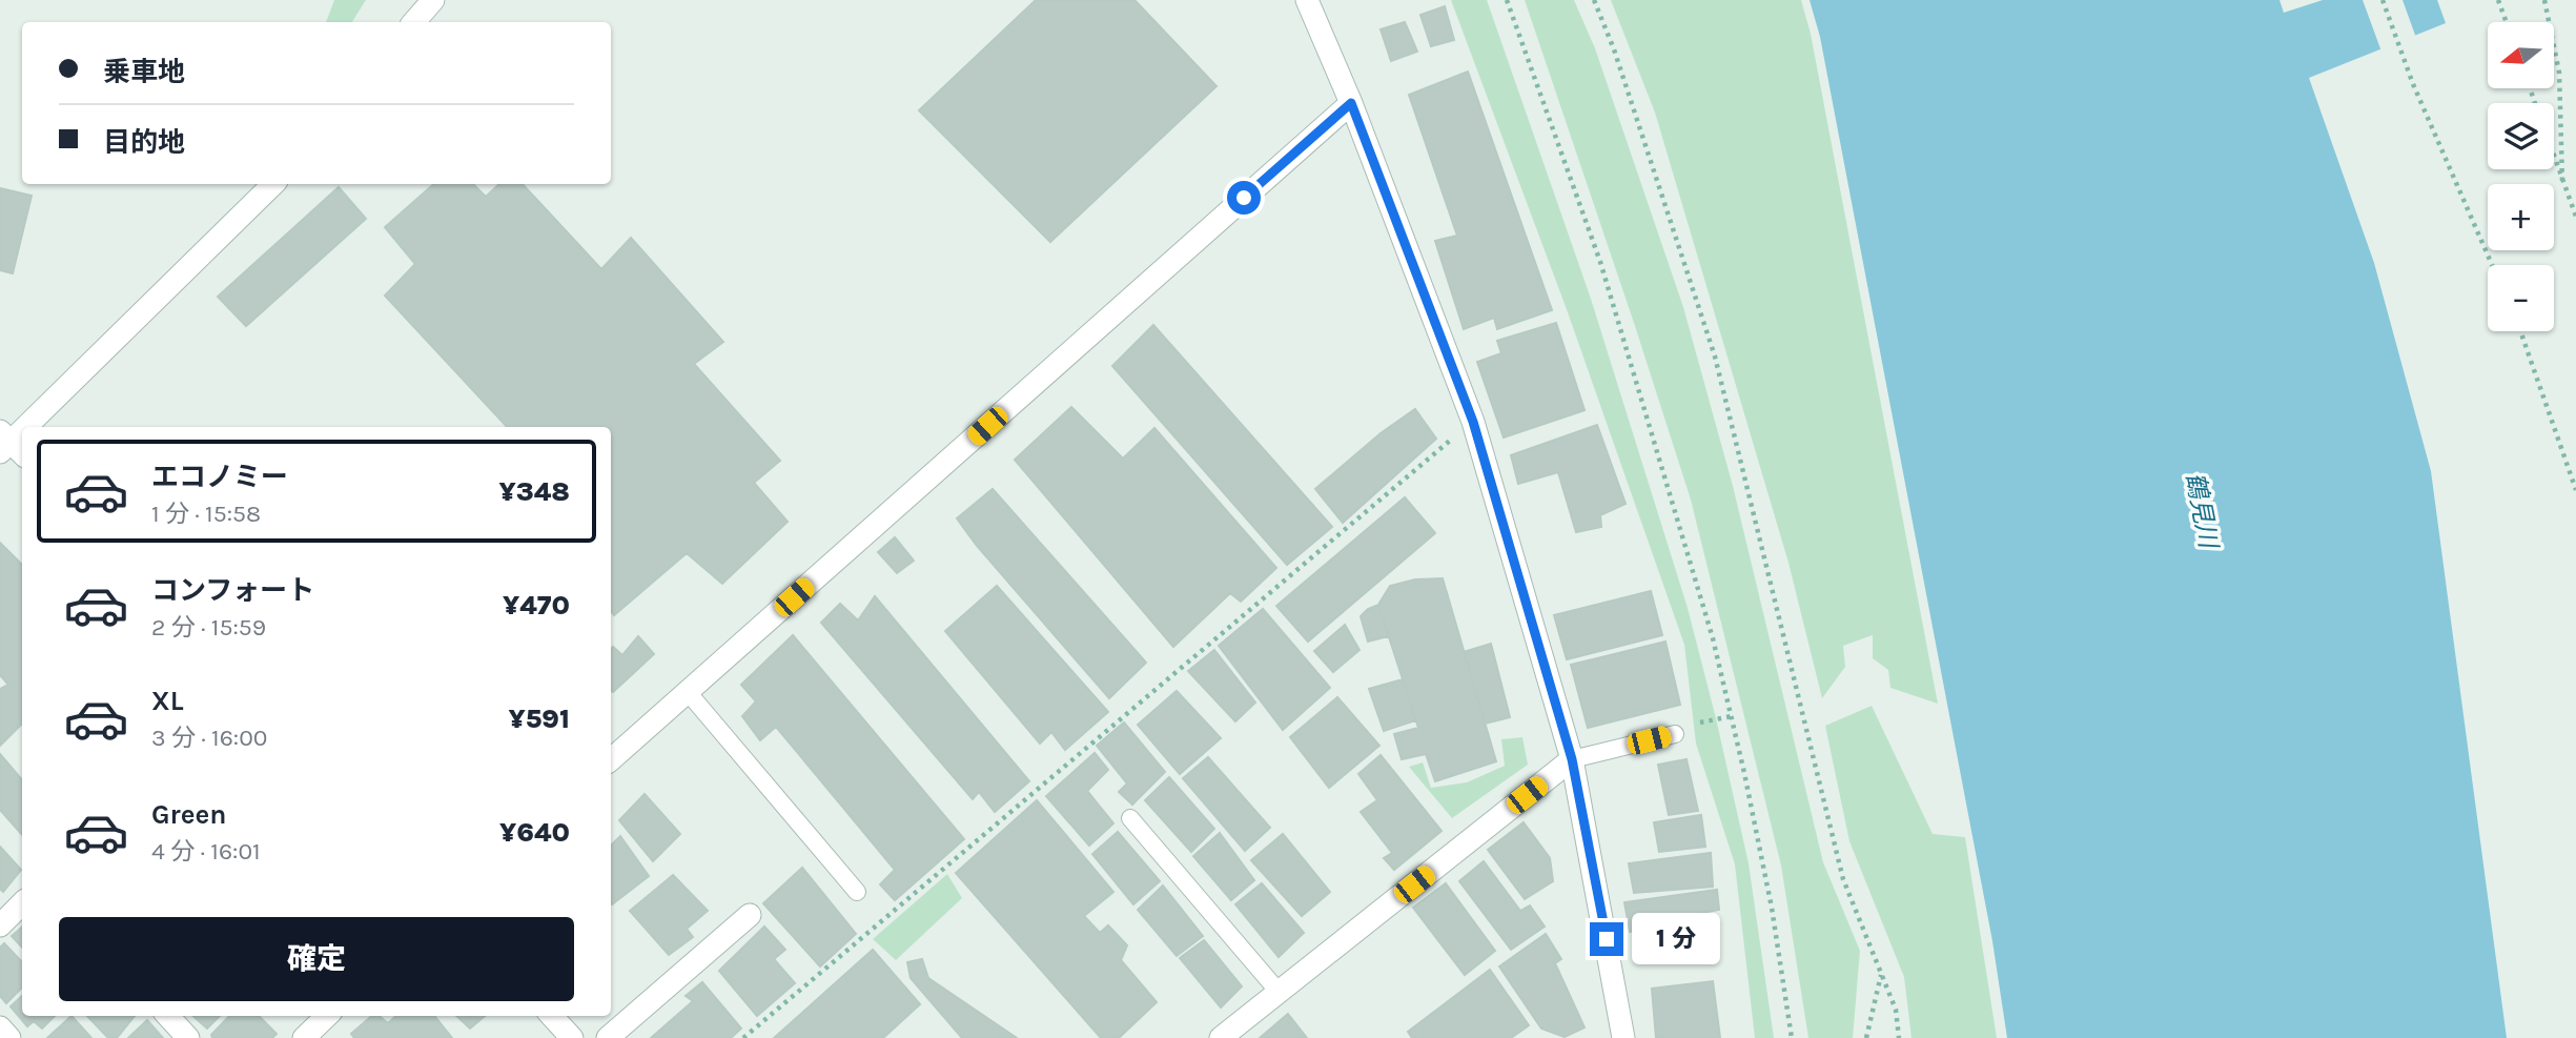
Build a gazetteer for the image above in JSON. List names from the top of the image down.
{
  "water": ["鶴見川"],
  "north": "left",
  "page": {
    "map_buttons": ["+", "−"],
    "banner": ["乗車地", "目的地"],
    "list": [
      {
        "name": "エコノミー",
        "note": "1 分 · 15:58",
        "value": "¥348"
      },
      {
        "name": "コンフォート",
        "note": "2 分 · 15:59",
        "value": "¥470"
      },
      {
        "name": "XL",
        "note": "3 分 · 16:00",
        "value": "¥591"
      },
      {
        "name": "Green",
        "note": "4 分 · 16:01",
        "value": "¥640"
      }
    ],
    "buttons": "確定",
    "bubble": "1 分"
  }
}
